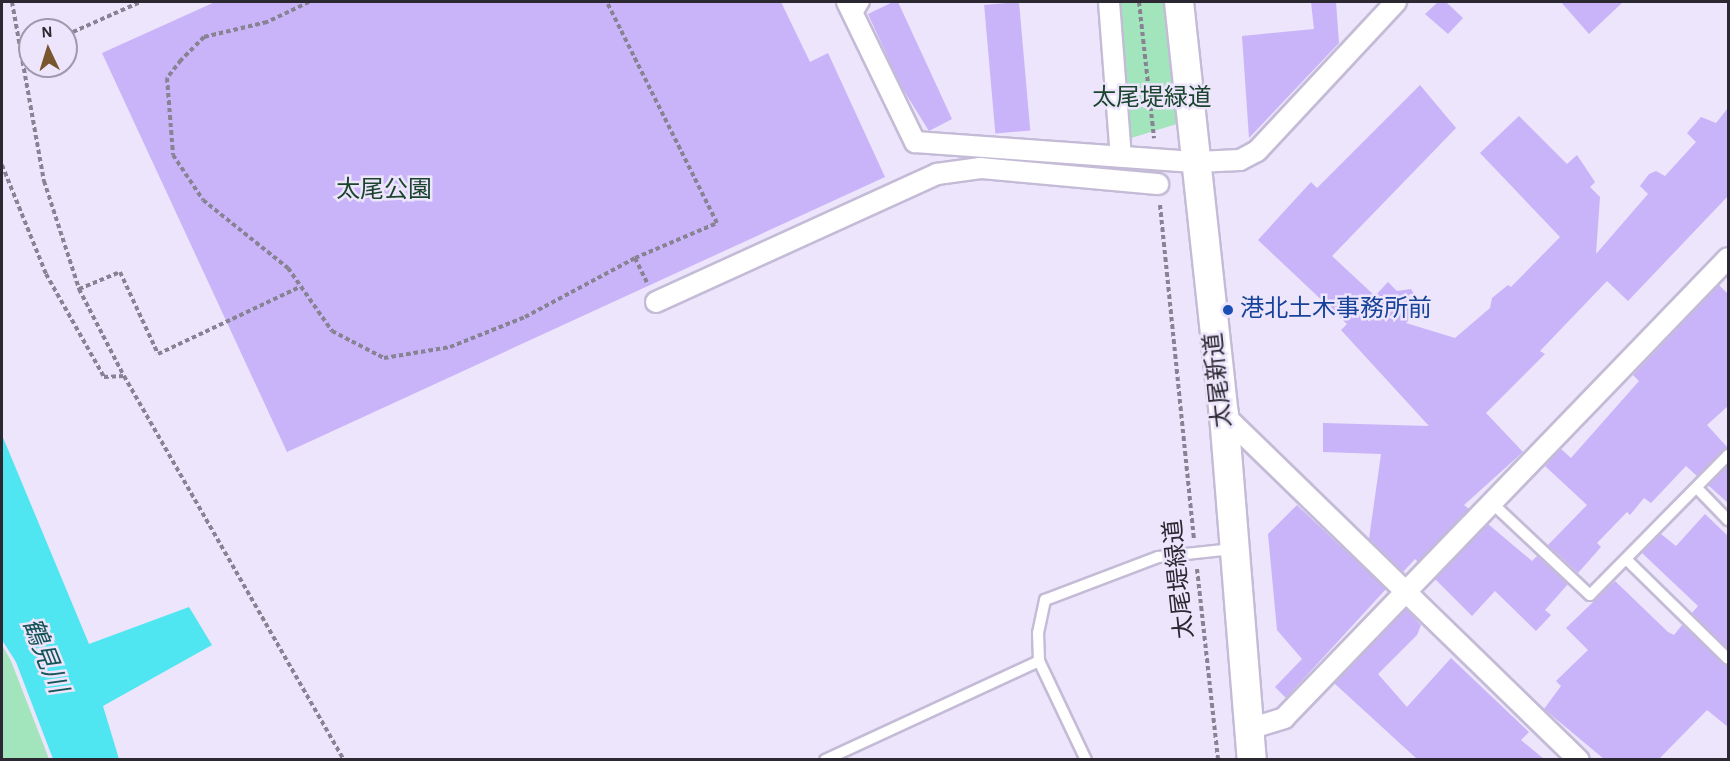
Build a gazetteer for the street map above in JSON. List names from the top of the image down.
{
  "streets": {
    "street": ["太尾新道"],
    "path": ["太尾堤緑道"]
  },
  "water": ["鶴見川"],
  "parks": ["太尾堤緑道", "太尾公園"],
  "places": ["港北土木事務所前"],
  "north": "top"
}
